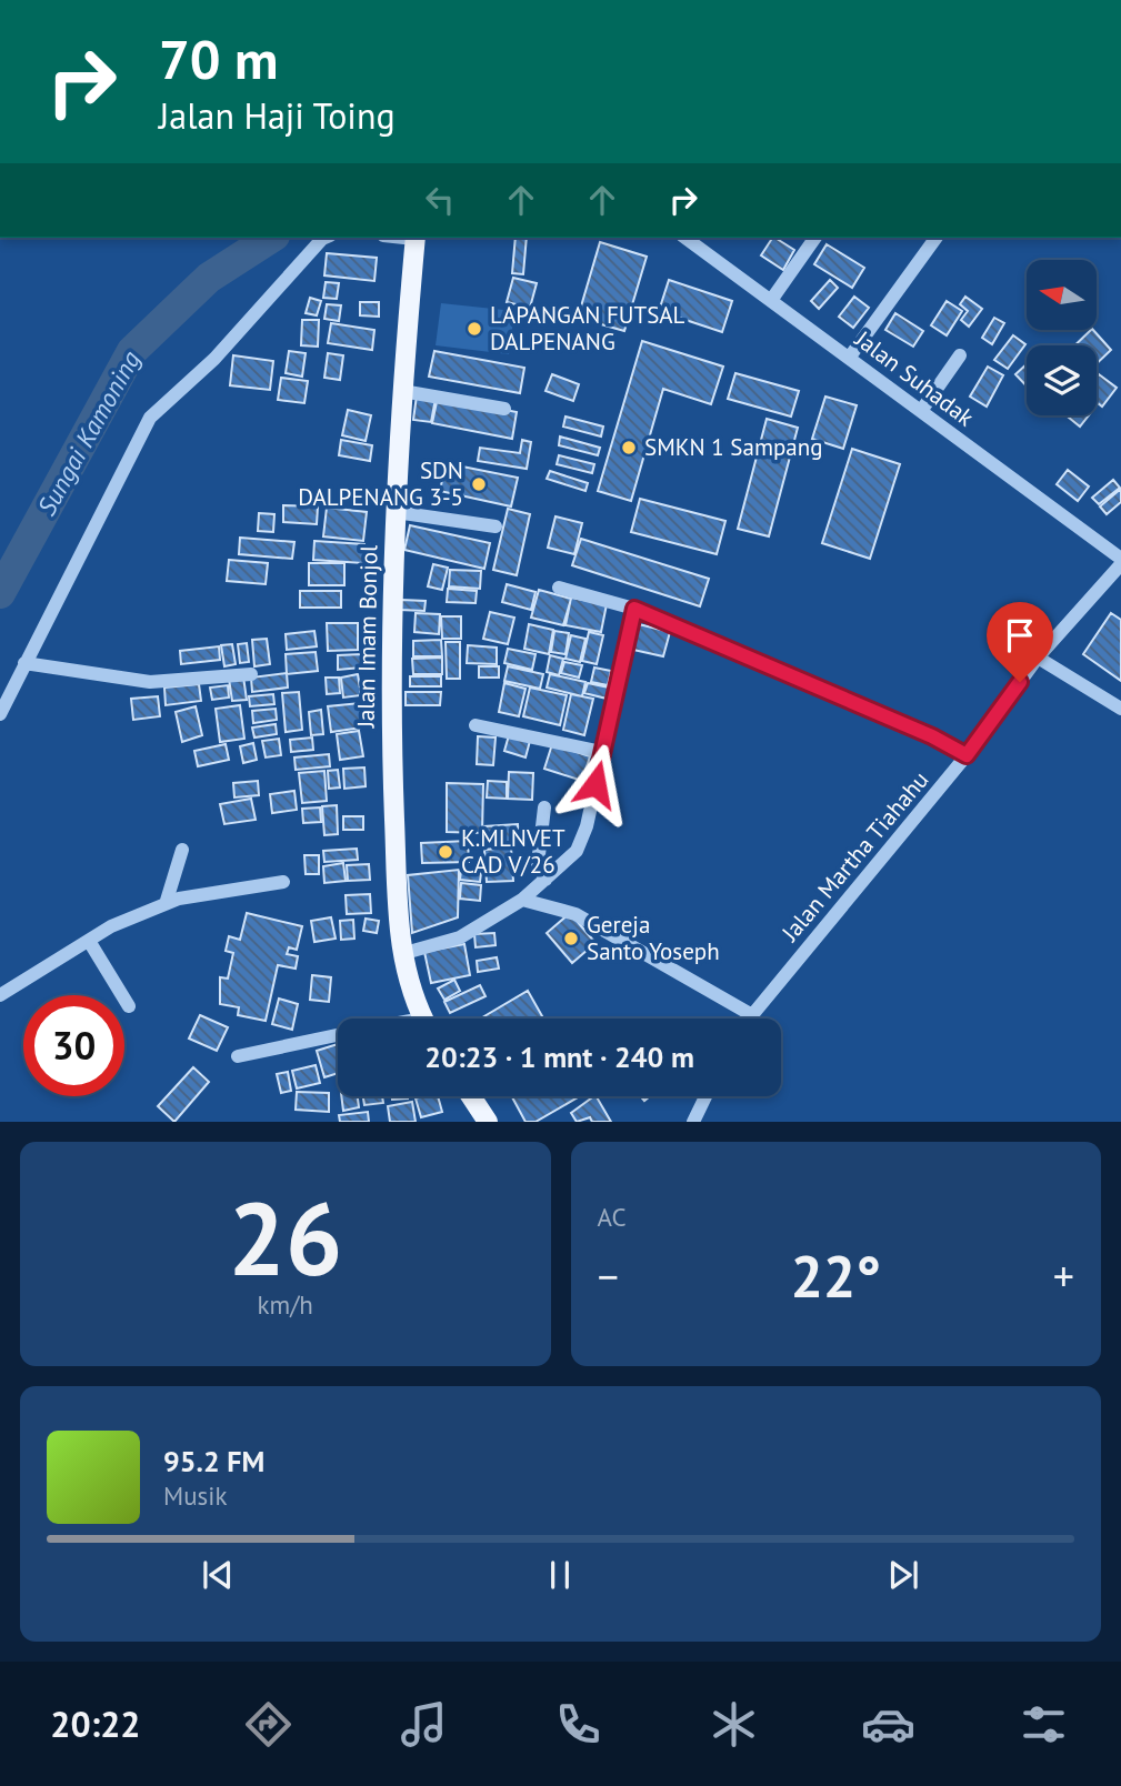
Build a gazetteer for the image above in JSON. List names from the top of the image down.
{
  "streets": {
    "main road": ["Jalan Imam Bonjol"],
    "street": ["Jalan Suhadak", "Jalan Martha Tiahahu"]
  },
  "water": ["Sungai Kamoning"],
  "places": [
    "LAPANGAN FUTSAL DALPENANG",
    "SMKN 1 Sampang",
    "SDN DALPENANG 3-5",
    "K.MLNVET CAD V/26",
    "Gereja Santo Yoseph"
  ],
  "north": "left",
  "page": {
    "turn": ["70 m", "Jalan Haji Toing"],
    "limit": "30",
    "trip": "20:23 · 1 mnt · 240 m",
    "tile": [
      ["26", "km/h"],
      "AC"
    ],
    "heat": ["−", "22°", "+"],
    "song": ["95.2 FM", "Musik"],
    "tabs": "20:22"
  }
}
